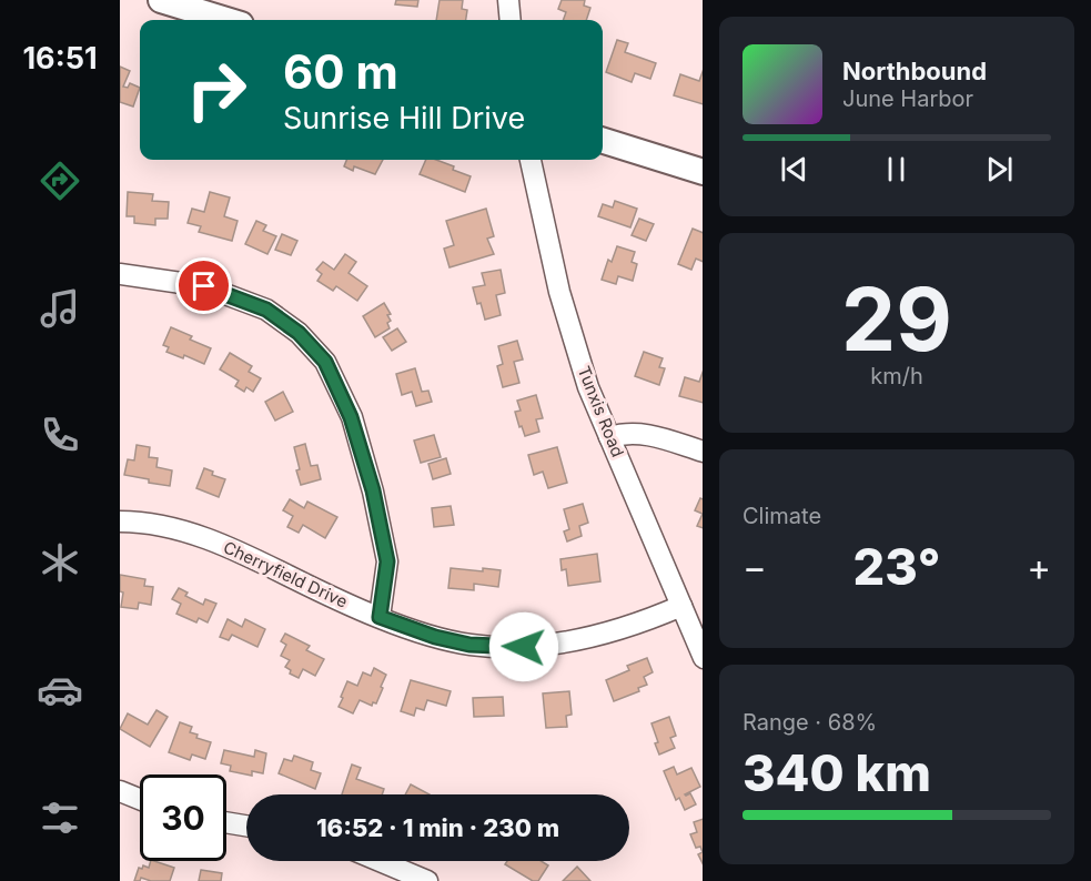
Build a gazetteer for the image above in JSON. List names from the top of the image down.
{
  "streets": {
    "street": ["Tunxis Road", "Cherryfield Drive"]
  },
  "crossings": [
    ["Tunxis Road", "Cherryfield Drive"]
  ],
  "page": {
    "tabs": "16:51",
    "turn": ["60 m", "Sunrise Hill Drive"],
    "song": ["Northbound", "June Harbor"],
    "tile": [
      ["29", "km/h"],
      "Climate",
      ["Range · 68%", "340 km"]
    ],
    "heat": ["−", "23°", "+"],
    "limit": "30",
    "trip": "16:52 · 1 min · 230 m"
  }
}
